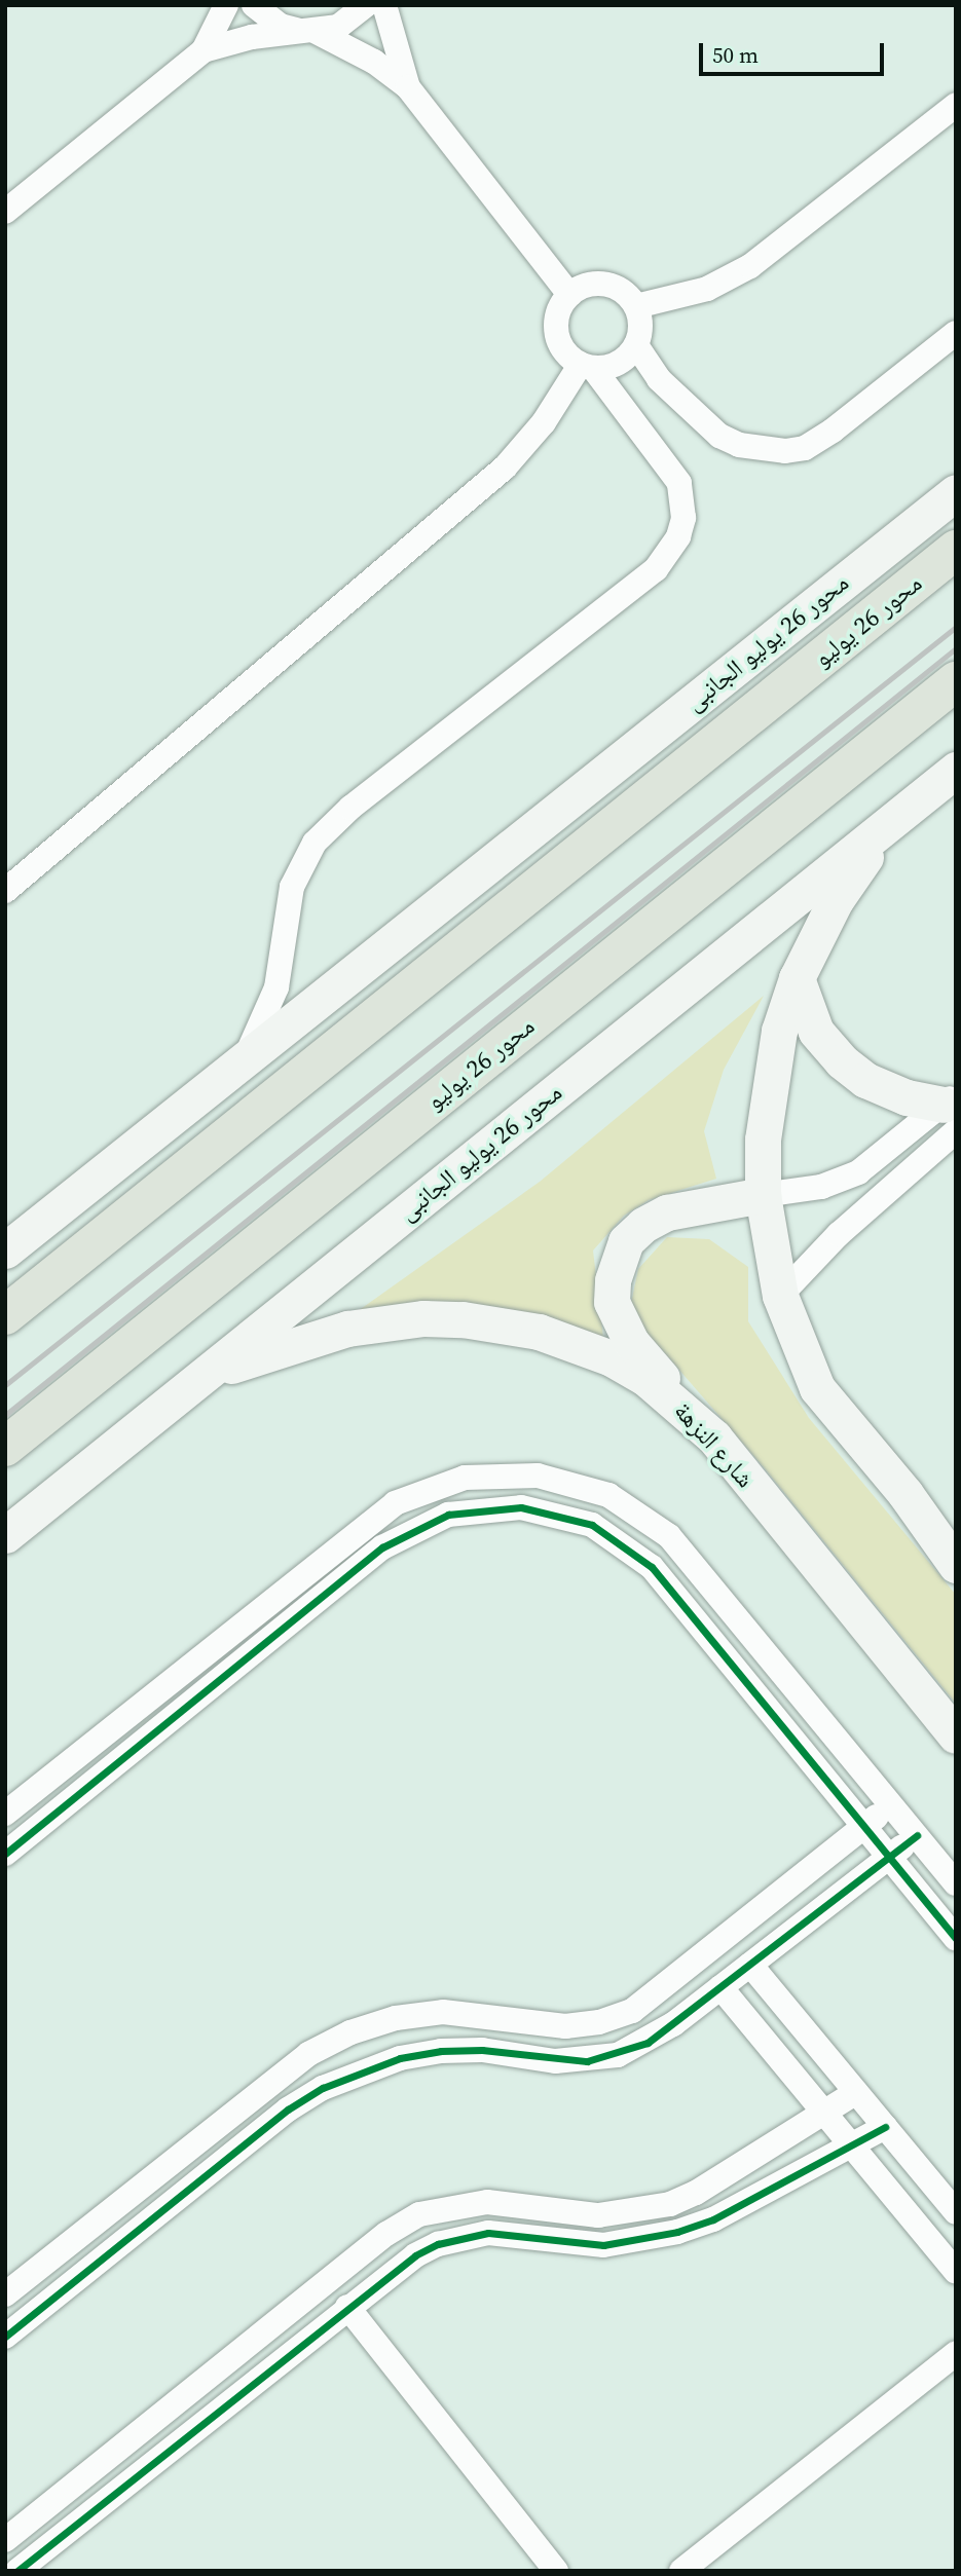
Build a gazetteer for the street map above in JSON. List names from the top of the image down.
{
  "streets": {
    "highway": ["محور 26 يوليو"],
    "main road": ["محور 26 يوليو الجانبى", "شارع النزهة"]
  },
  "crossings": [
    ["محور 26 يوليو الجانبى", "شارع النزهة"]
  ],
  "scale_bar": "50 m"
}
